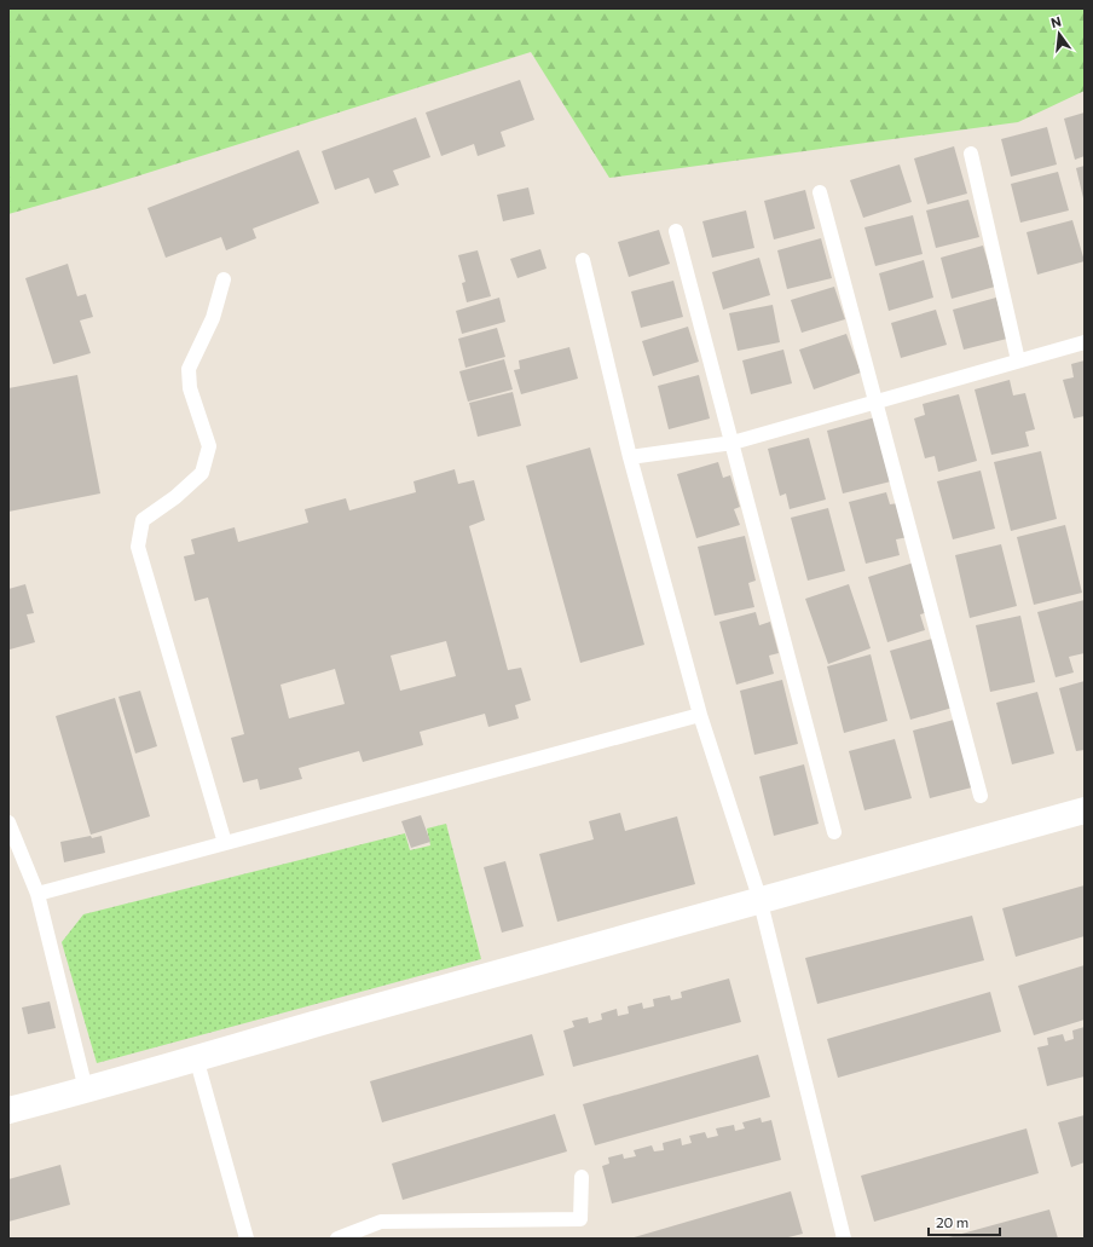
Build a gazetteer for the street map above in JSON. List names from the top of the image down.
{
  "scale_bar": "20 m",
  "north": "top"
}
